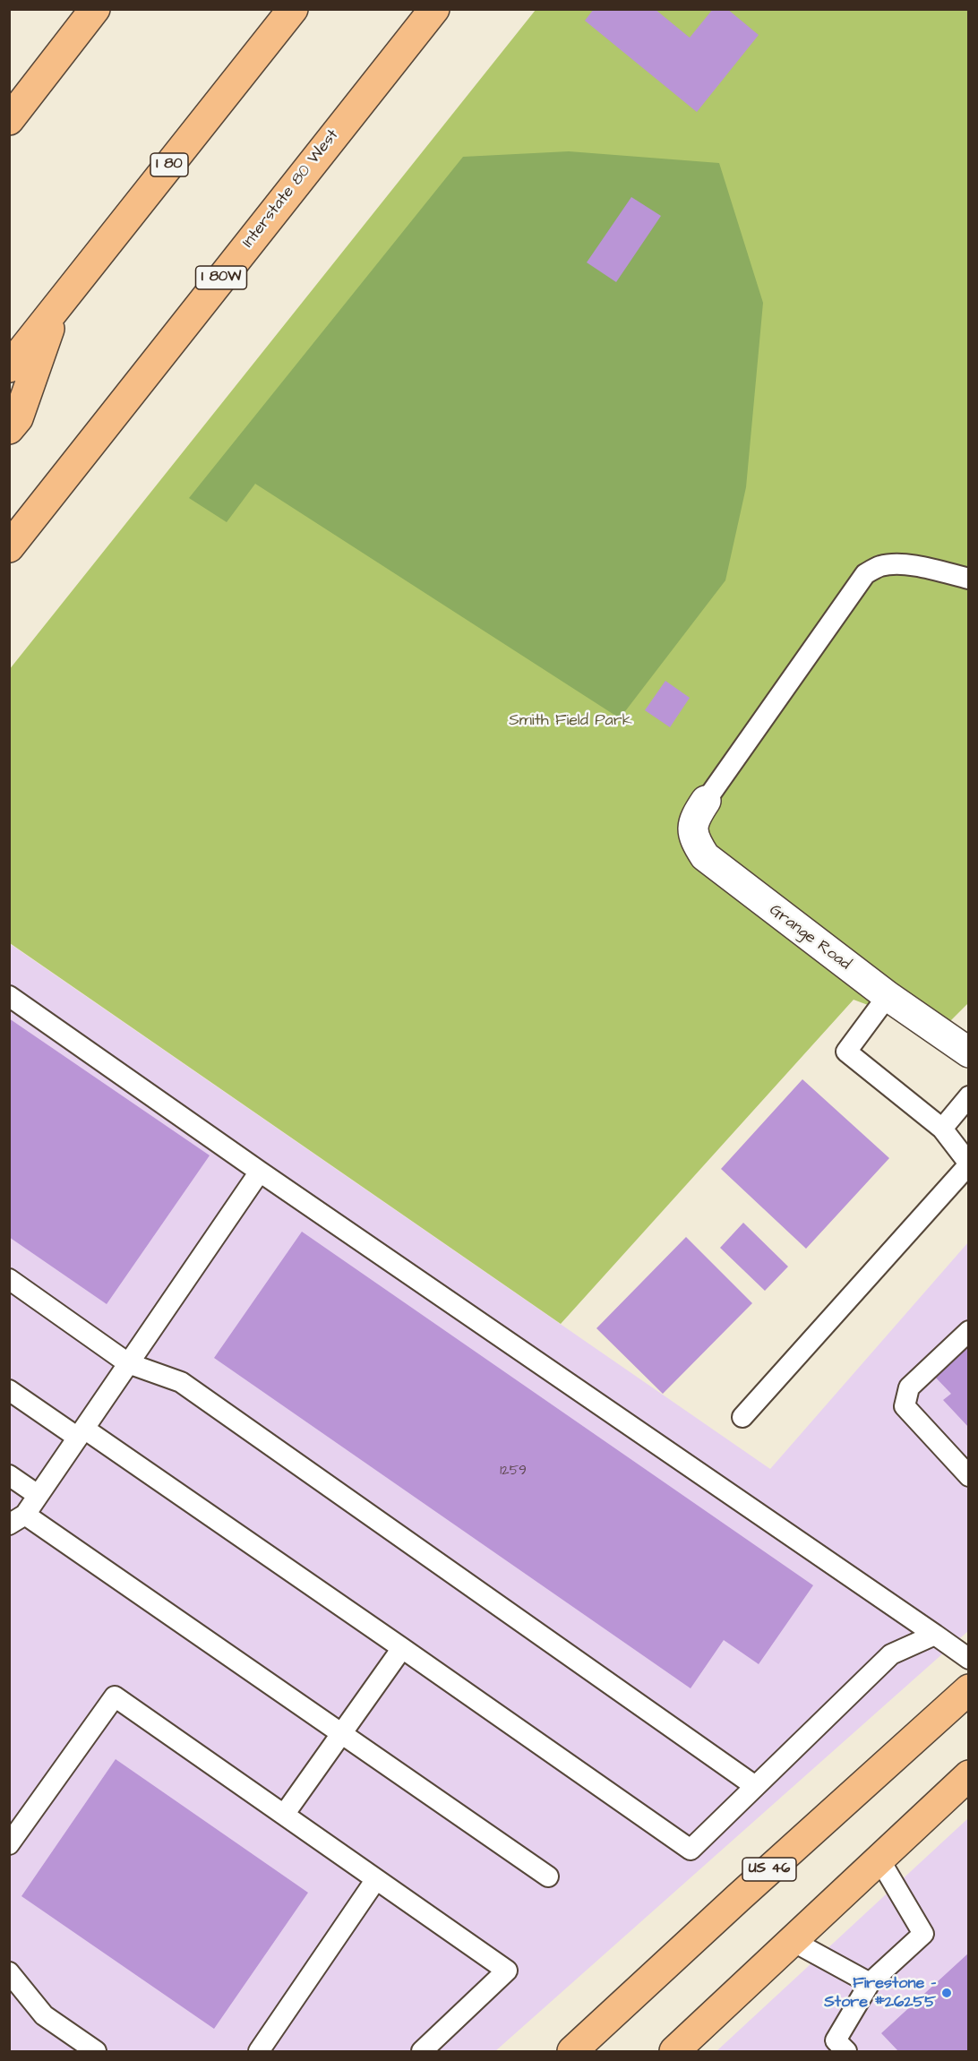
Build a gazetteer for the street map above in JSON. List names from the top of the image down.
{
  "streets": {
    "highway": [
      "I 80",
      "Interstate 80 West",
      "I 80W",
      "US 46"
    ],
    "street": ["Grange Road"]
  },
  "parks": ["Smith Field Park"],
  "places": ["Firestone - Store #26255"],
  "house_numbers": ["1259"]
}
